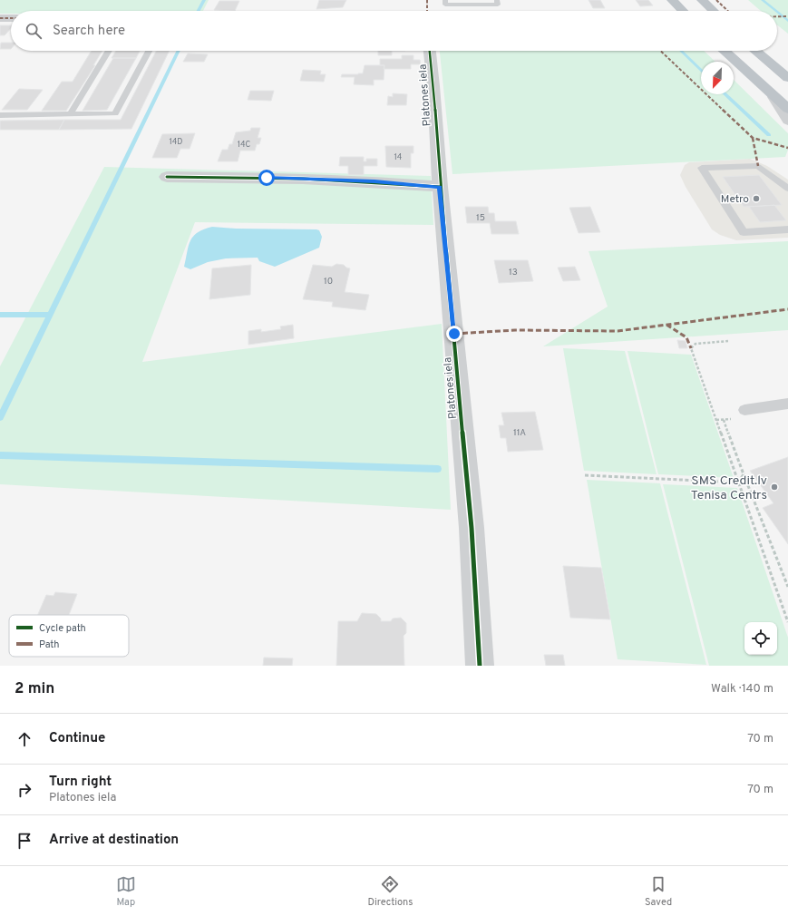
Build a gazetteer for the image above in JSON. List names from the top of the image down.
{
  "streets": {
    "street": ["Platones iela"]
  },
  "places": ["Metro", "SMS Credit.lv Tenisa Centrs"],
  "house_numbers": [
    "14D",
    "14C",
    "14",
    "15",
    "13",
    "10",
    "11A"
  ],
  "legend": ["Cycle path", "Path"],
  "north": "bottom left",
  "page": {
    "search": "Search here",
    "heading": ["2 min", "Walk · 140 m"],
    "list": [
      ["Continue", "70 m"],
      ["Turn right", "Platones iela", "70 m"],
      "Arrive at destination"
    ],
    "nav": ["Map", "Directions", "Saved"]
  }
}
